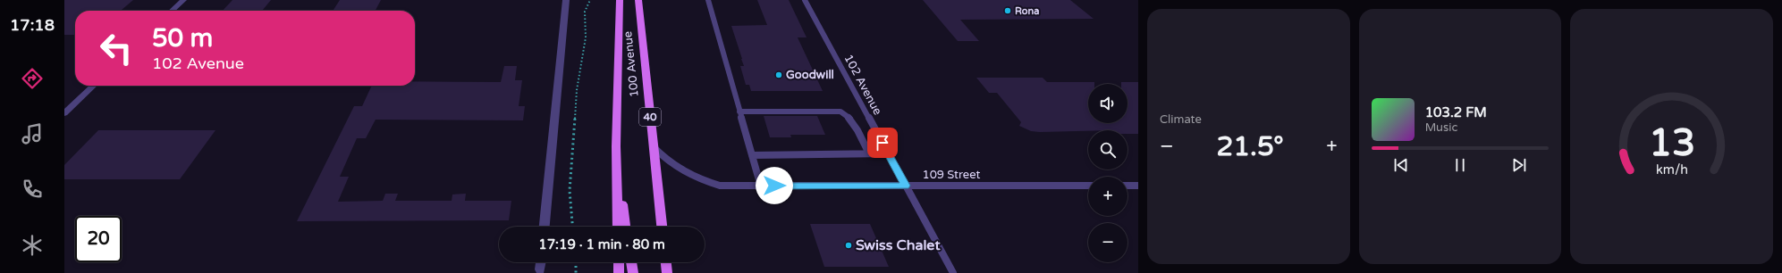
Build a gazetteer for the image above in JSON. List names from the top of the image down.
{
  "streets": {
    "main road": ["100 Avenue", "40"],
    "lane": ["102 Avenue", "109 Street"]
  },
  "crossings": [
    ["100 Avenue", "109 Street"],
    ["102 Avenue", "109 Street"]
  ],
  "places": ["Rona", "Goodwill", "Swiss Chalet"],
  "page": {
    "tabs": "17:18",
    "tile": "Climate",
    "turn": ["50 m", "102 Avenue"],
    "map_buttons": ["+", "−"],
    "song": ["103.2 FM", "Music"],
    "heat": ["−", "21.5°", "+"],
    "limit": "20",
    "trip": "17:19 · 1 min · 80 m",
    "gauge": ["13", "km/h"]
  }
}
